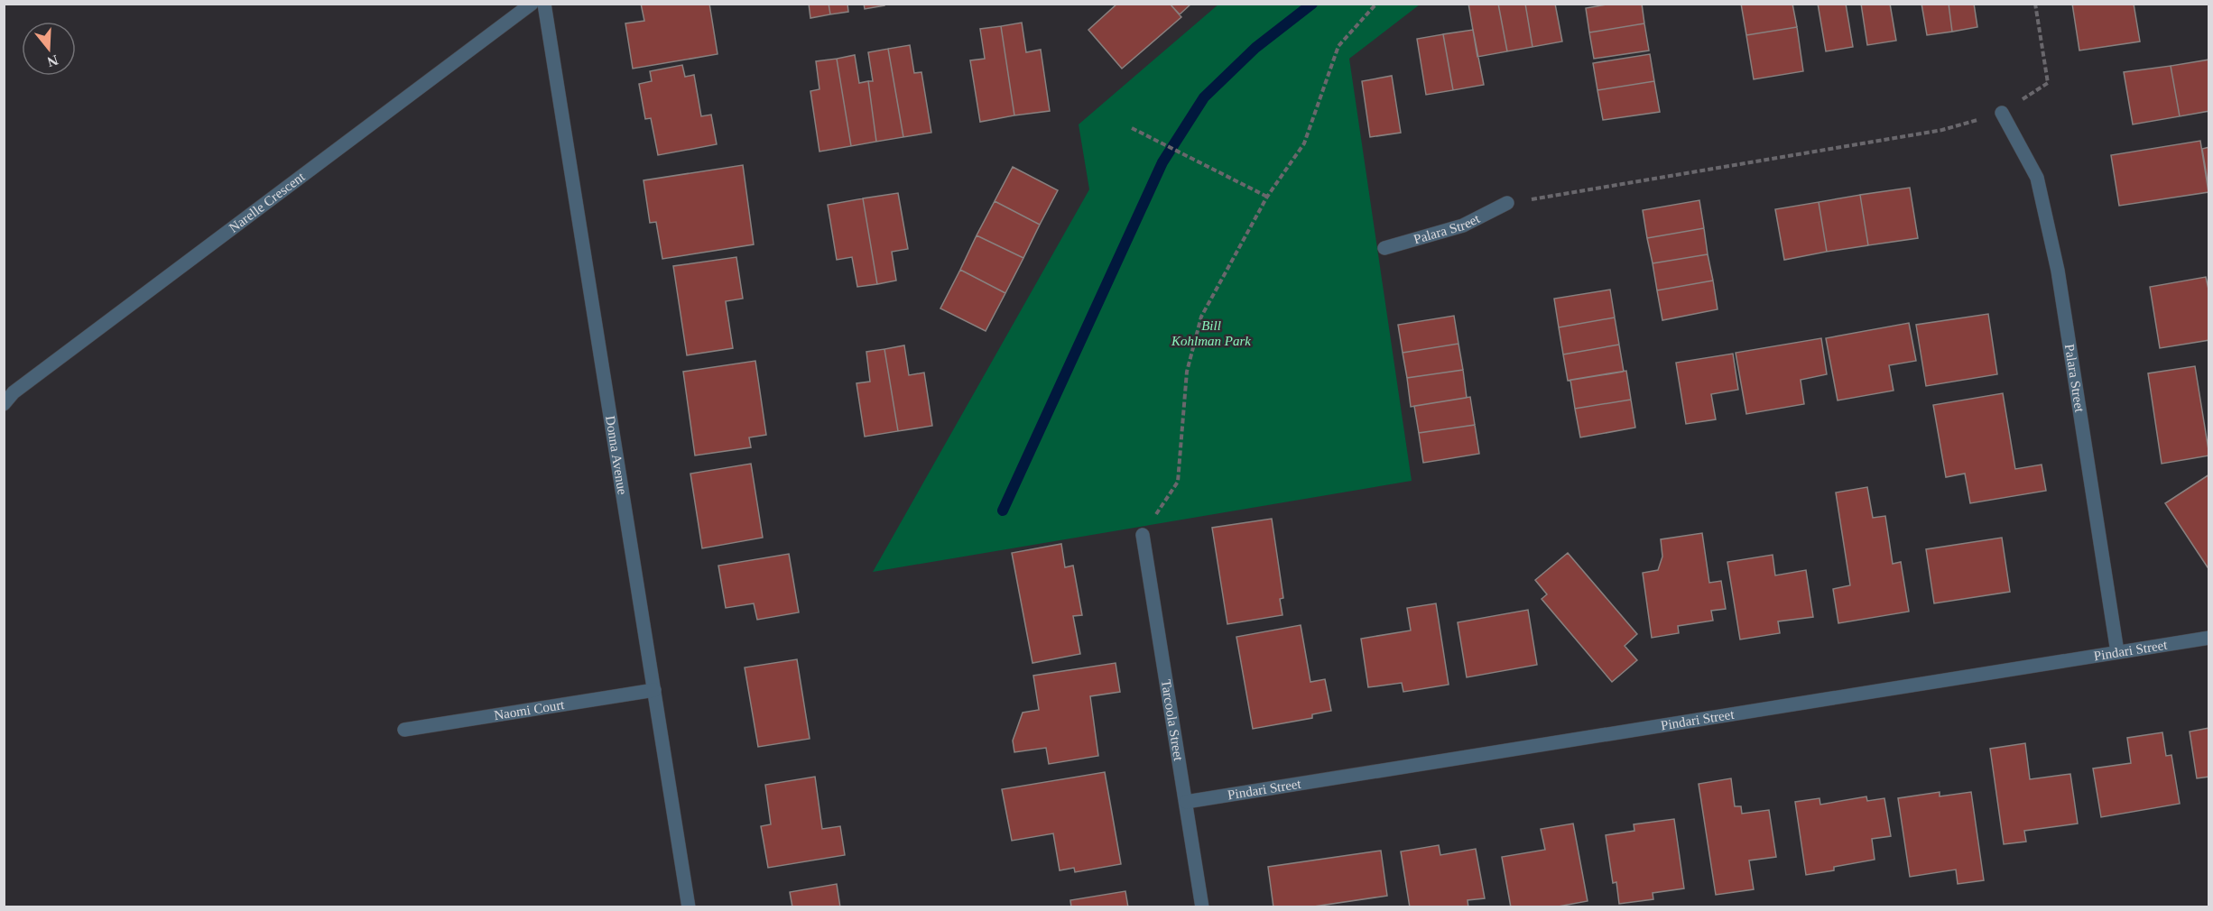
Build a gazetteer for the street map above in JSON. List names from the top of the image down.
{
  "streets": {
    "street": [
      "Narelle Crescent",
      "Palara Street",
      "Donna Avenue",
      "Pindari Street",
      "Naomi Court",
      "Tarcoola Street"
    ]
  },
  "crossings": [
    ["Palara Street", "Pindari Street"],
    ["Donna Avenue", "Naomi Court"],
    ["Pindari Street", "Tarcoola Street"]
  ],
  "parks": ["Bill Kohlman Park"],
  "north": "bottom"
}
